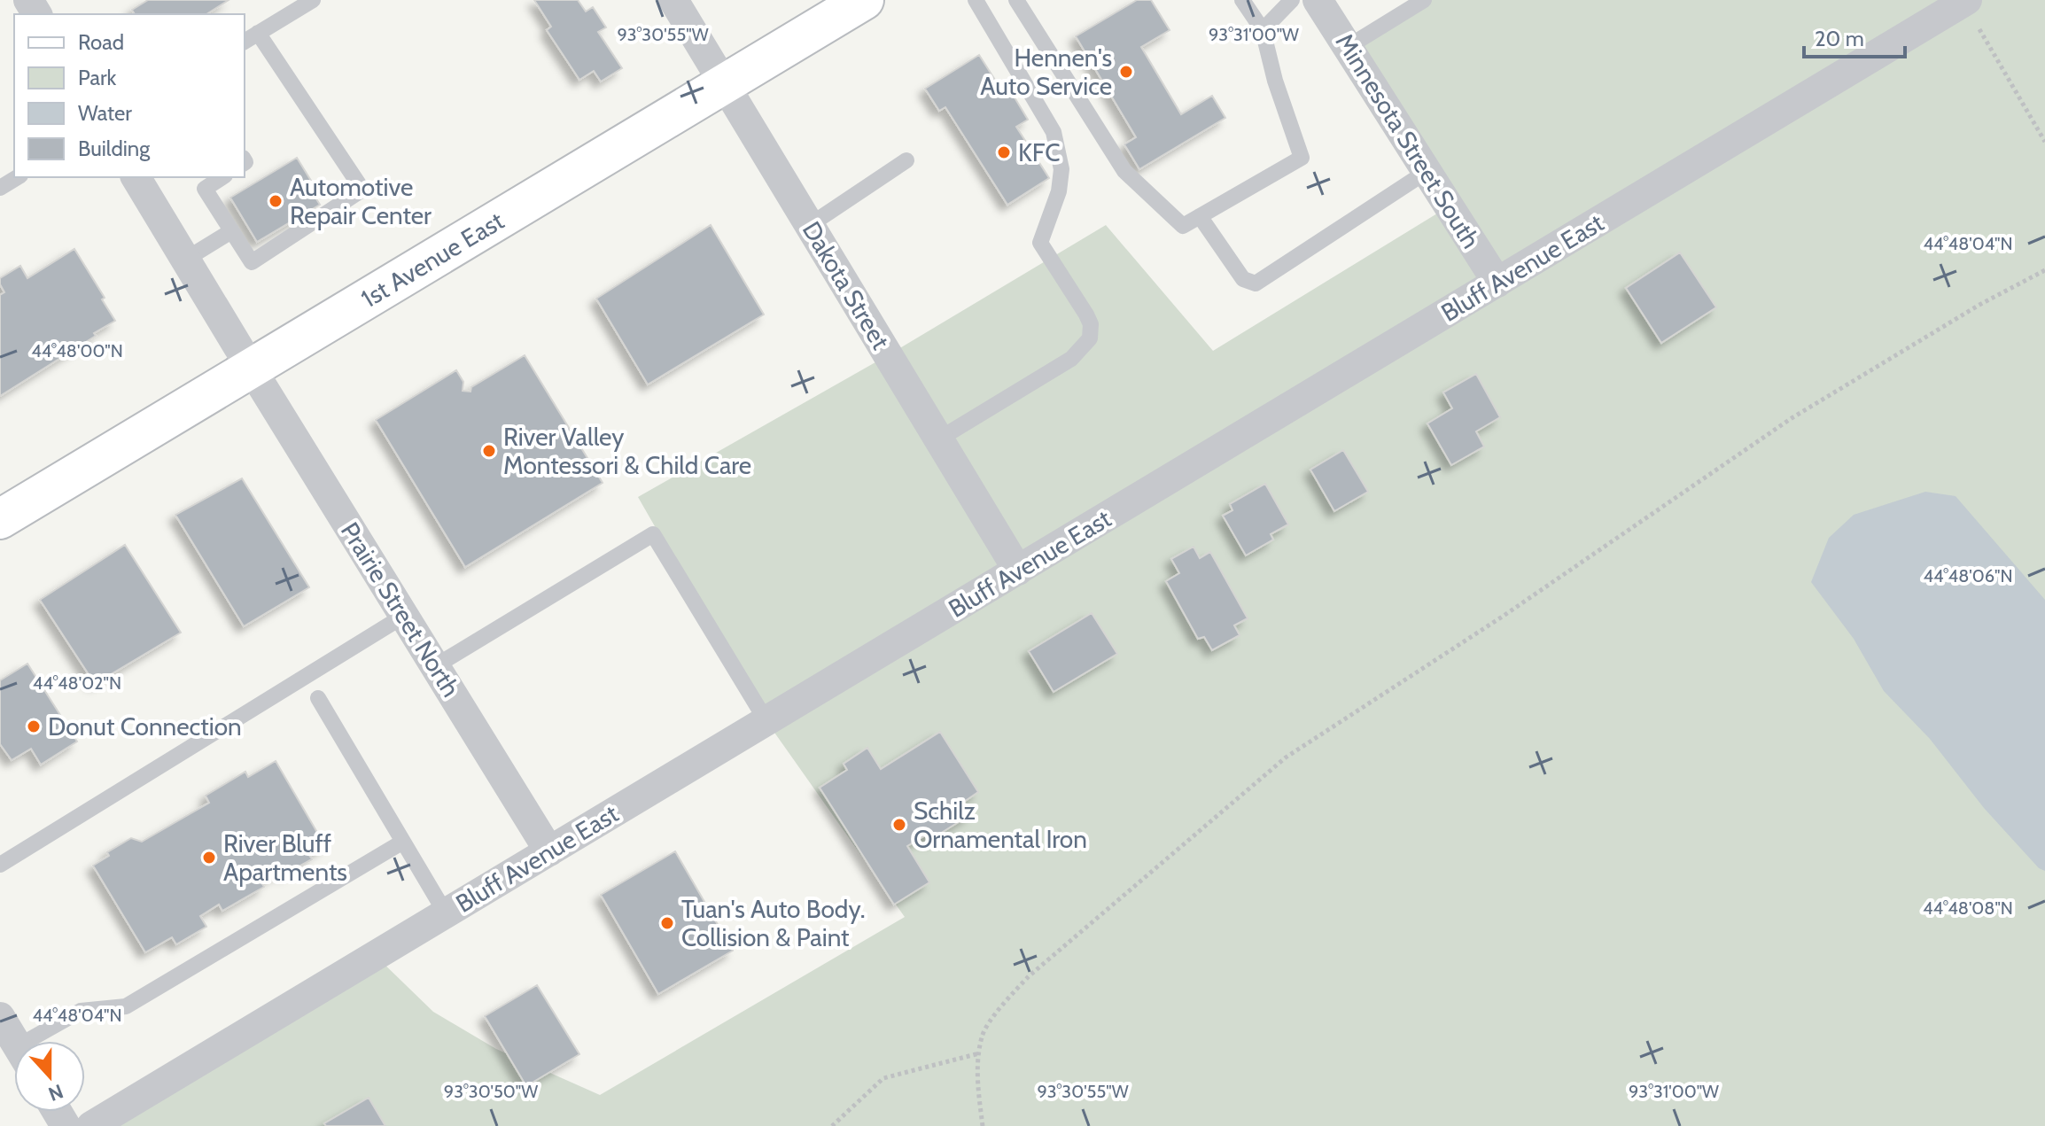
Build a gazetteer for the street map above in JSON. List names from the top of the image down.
{
  "streets": {
    "main road": ["1st Avenue East"],
    "street": [
      "Minnesota Street South",
      "Bluff Avenue East",
      "Dakota Street",
      "Prairie Street North"
    ]
  },
  "crossings": [
    ["Minnesota Street South", "Bluff Avenue East"],
    ["1st Avenue East", "Dakota Street"],
    ["1st Avenue East", "Prairie Street North"],
    ["Bluff Avenue East", "Dakota Street"],
    ["Bluff Avenue East", "Prairie Street North"]
  ],
  "places": [
    "Hennen's Auto Service",
    "KFC",
    "Automotive Repair Center",
    "River Valley Montessori & Child Care",
    "Donut Connection",
    "Schilz Ornamental Iron",
    "River Bluff Apartments",
    "Tuan's Auto Body. Collision & Paint"
  ],
  "legend": [
    "Road",
    "Park",
    "Water",
    "Building"
  ],
  "scale_bar": "20 m",
  "north": "bottom",
  "coordinates": [
    "93°30'55\"W",
    "93°31'00\"W",
    "44°48'04\"N",
    "44°48'00\"N",
    "44°48'06\"N",
    "44°48'02\"N",
    "44°48'08\"N",
    "93°30'50\"W"
  ]
}
